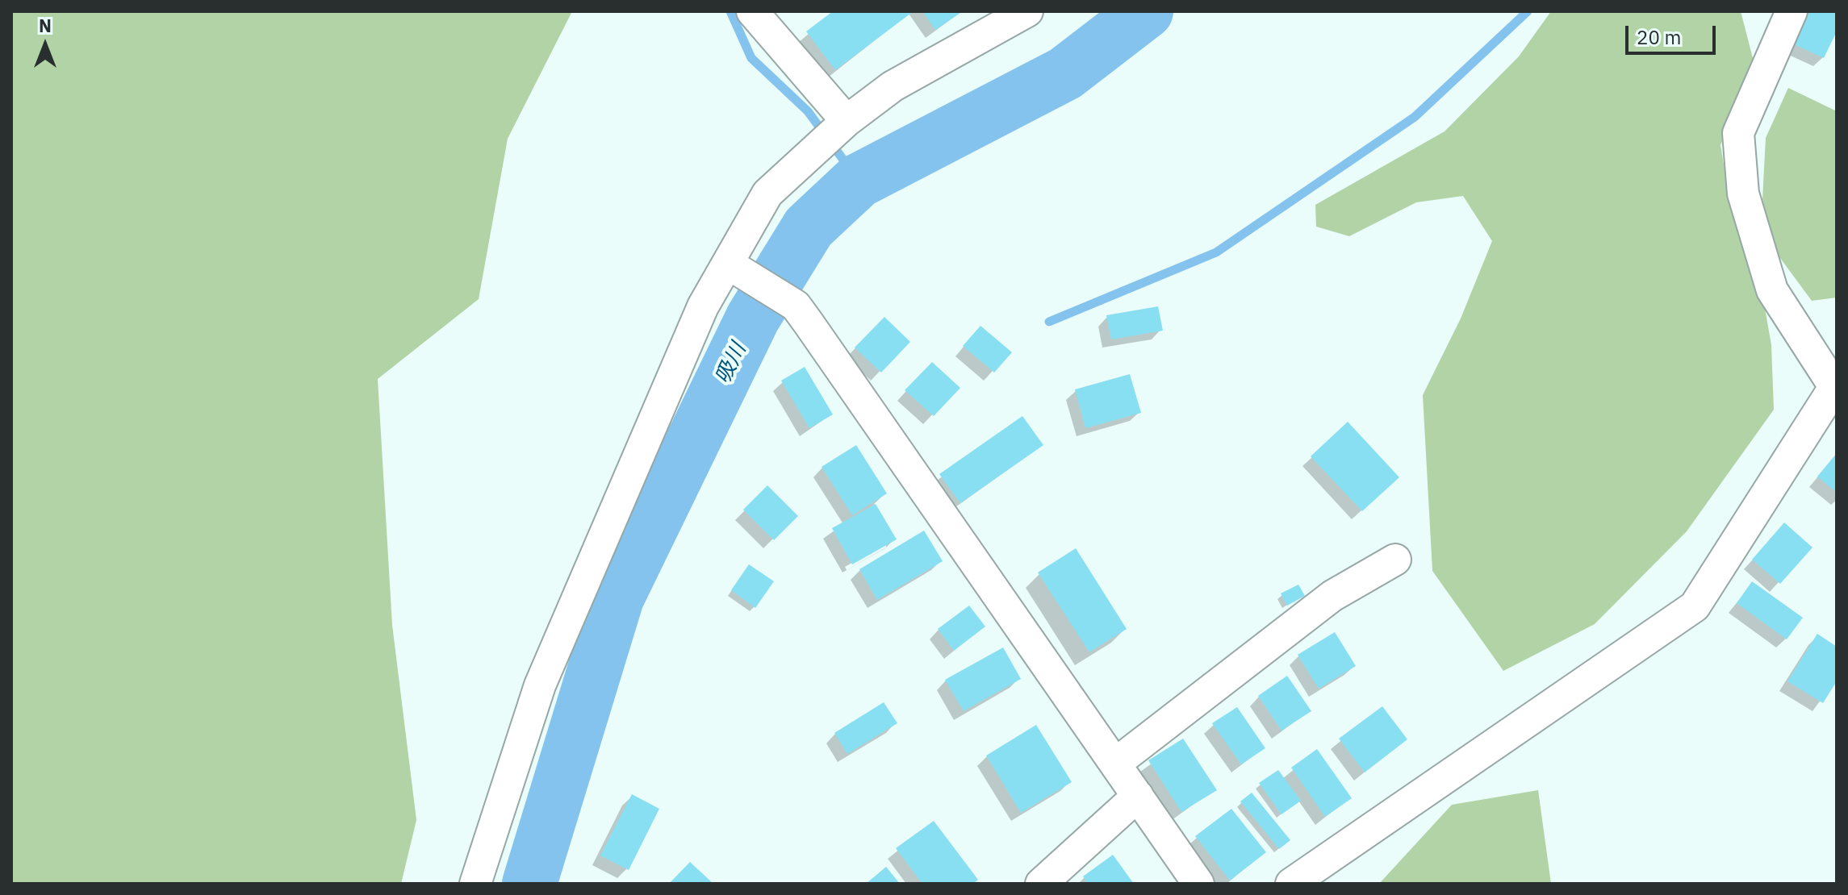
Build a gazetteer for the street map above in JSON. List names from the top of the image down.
{
  "water": ["吸川"],
  "scale_bar": "20 m",
  "north": "top"
}
